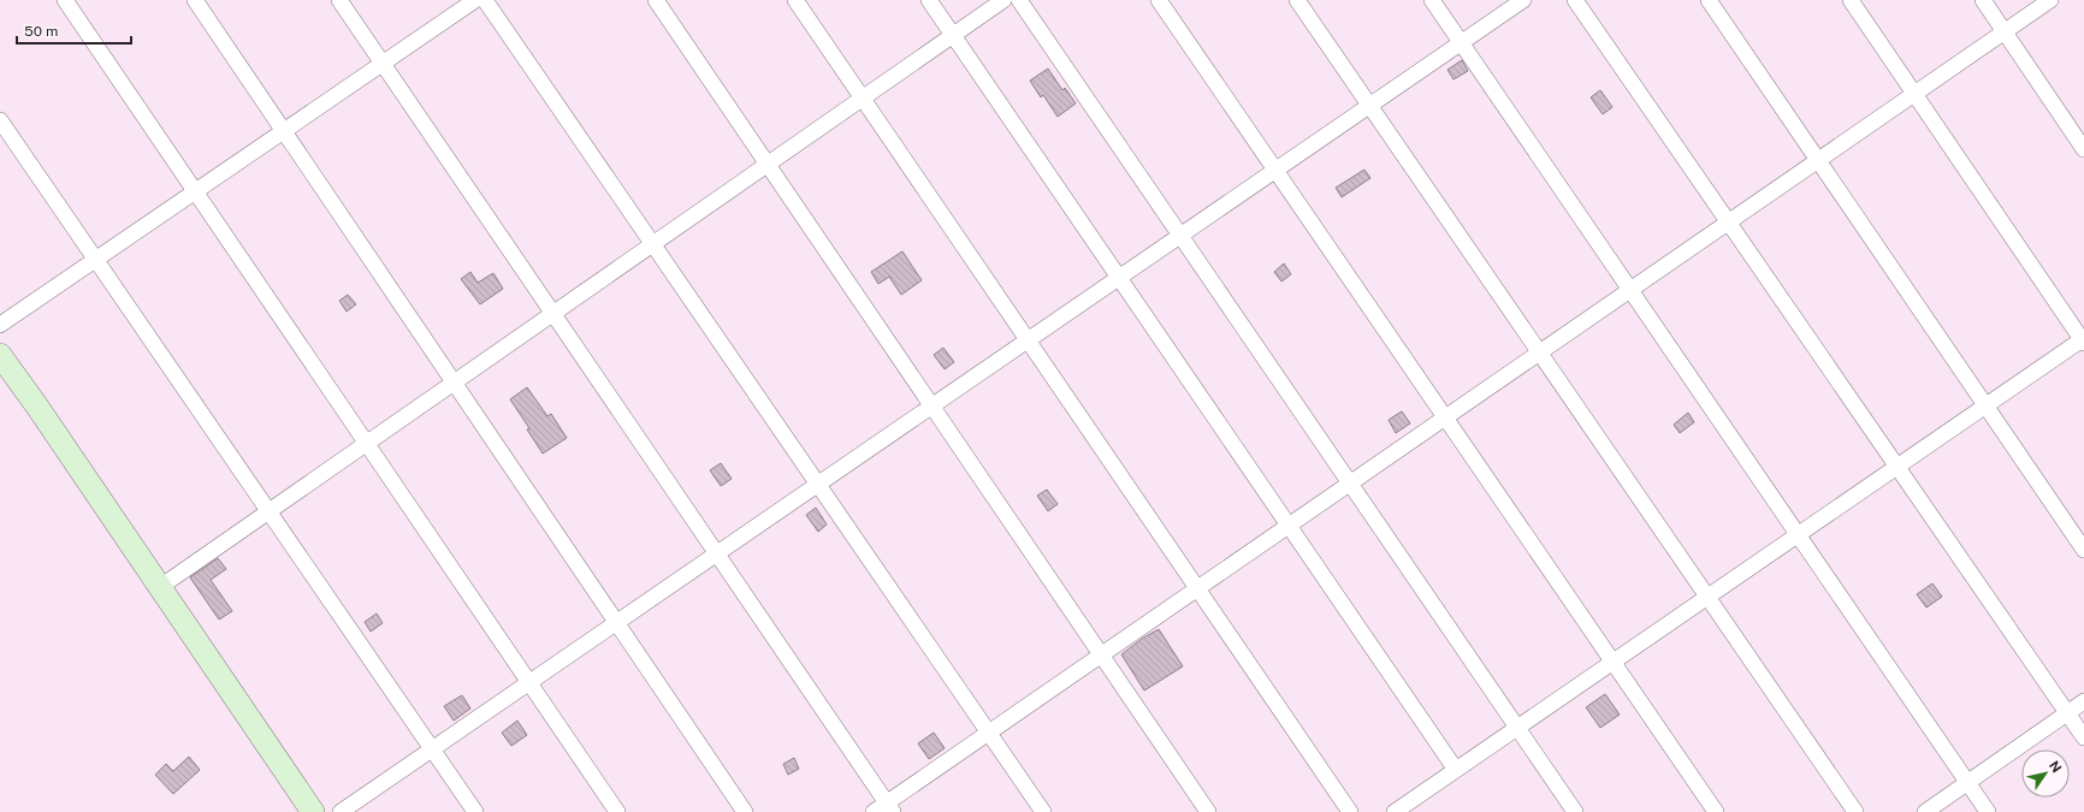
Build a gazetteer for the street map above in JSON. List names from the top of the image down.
{
  "scale_bar": "50 m",
  "north": "top right"
}
